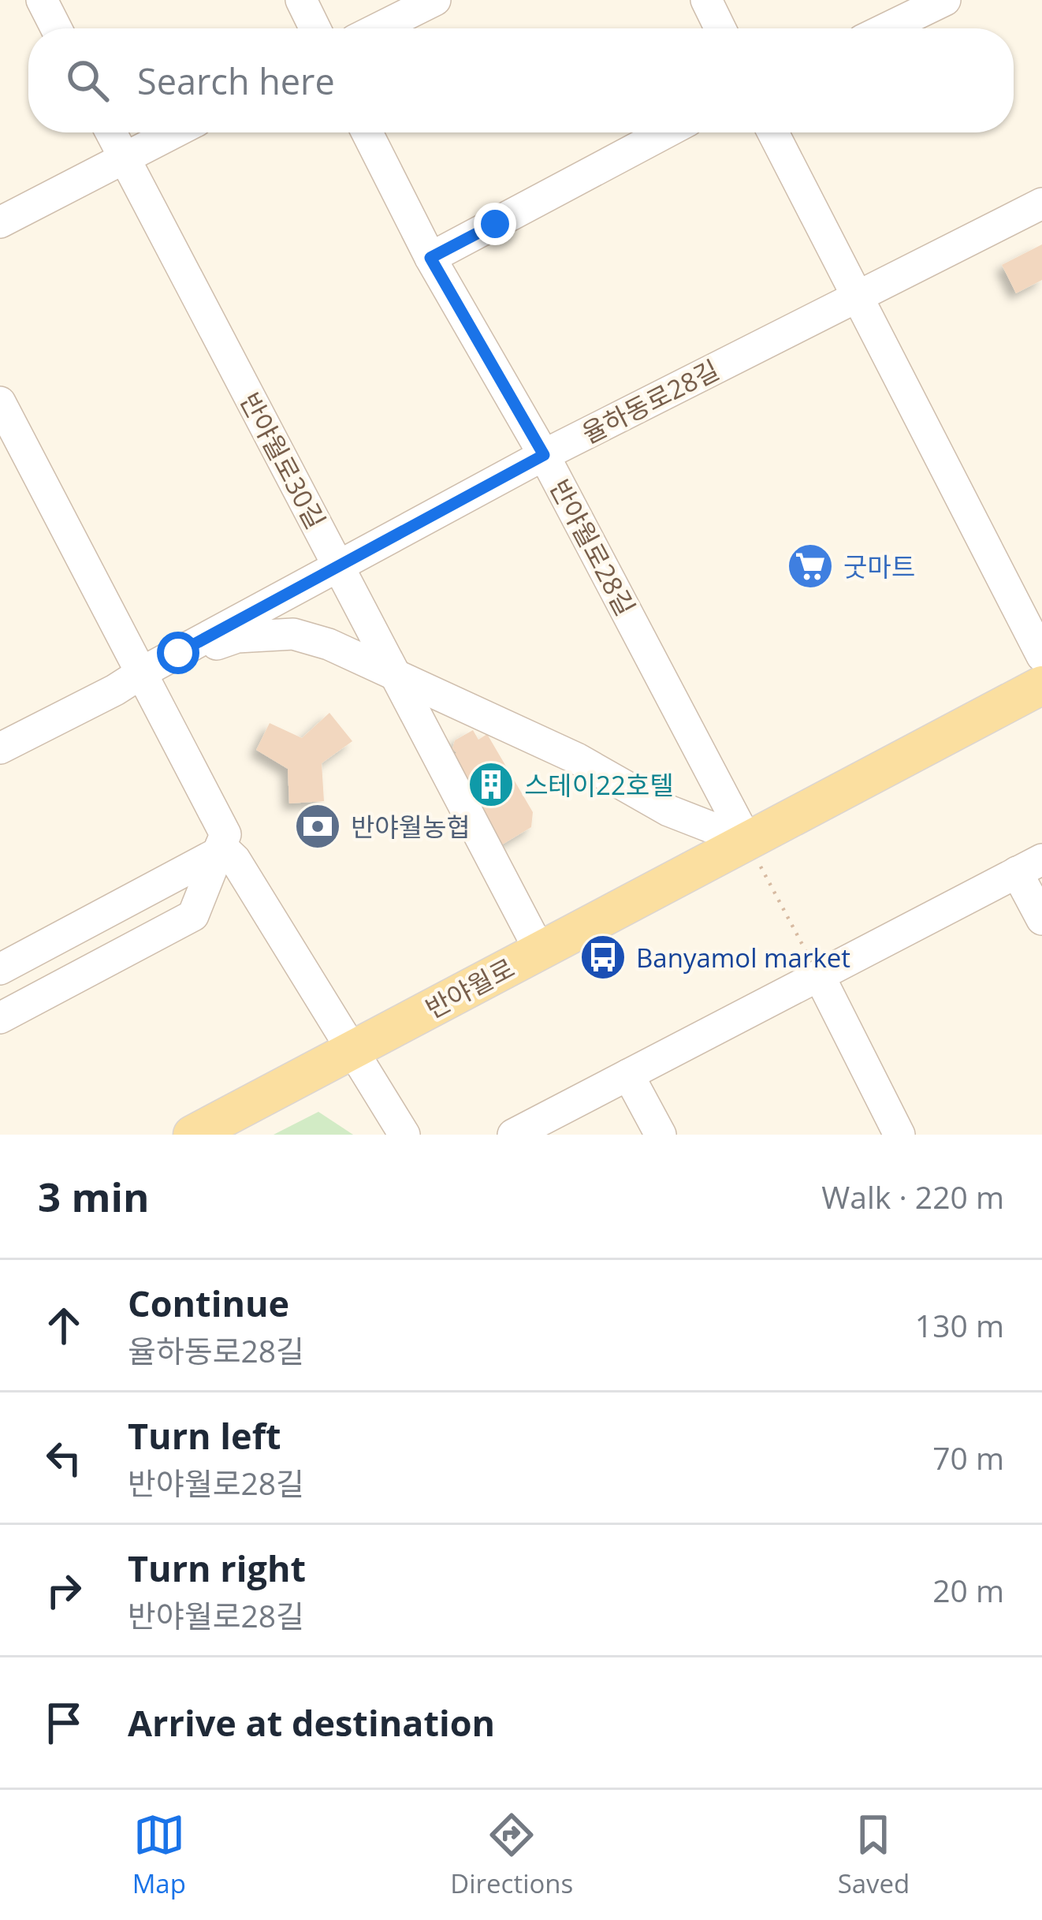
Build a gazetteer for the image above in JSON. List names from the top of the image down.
{
  "streets": {
    "main road": ["반야월로"],
    "street": ["율하동로28길", "반야월로30길", "반야월로28길"]
  },
  "crossings": [
    ["율하동로28길", "반야월로30길"],
    ["율하동로28길", "반야월로28길"],
    ["반야월로30길", "반야월로"],
    ["반야월로28길", "반야월로"]
  ],
  "places": {
    "supermarket": ["굿마트"],
    "building": ["스테이22호텔"],
    "bank": ["반야월농협"],
    "bus stop": ["Banyamol market"]
  },
  "page": {
    "search": "Search here",
    "heading": ["3 min", "Walk · 220 m"],
    "list": [
      ["Continue", "율하동로28길", "130 m"],
      ["Turn left", "반야월로28길", "70 m"],
      ["Turn right", "반야월로28길", "20 m"],
      "Arrive at destination"
    ],
    "nav": ["Map", "Directions", "Saved"]
  }
}
